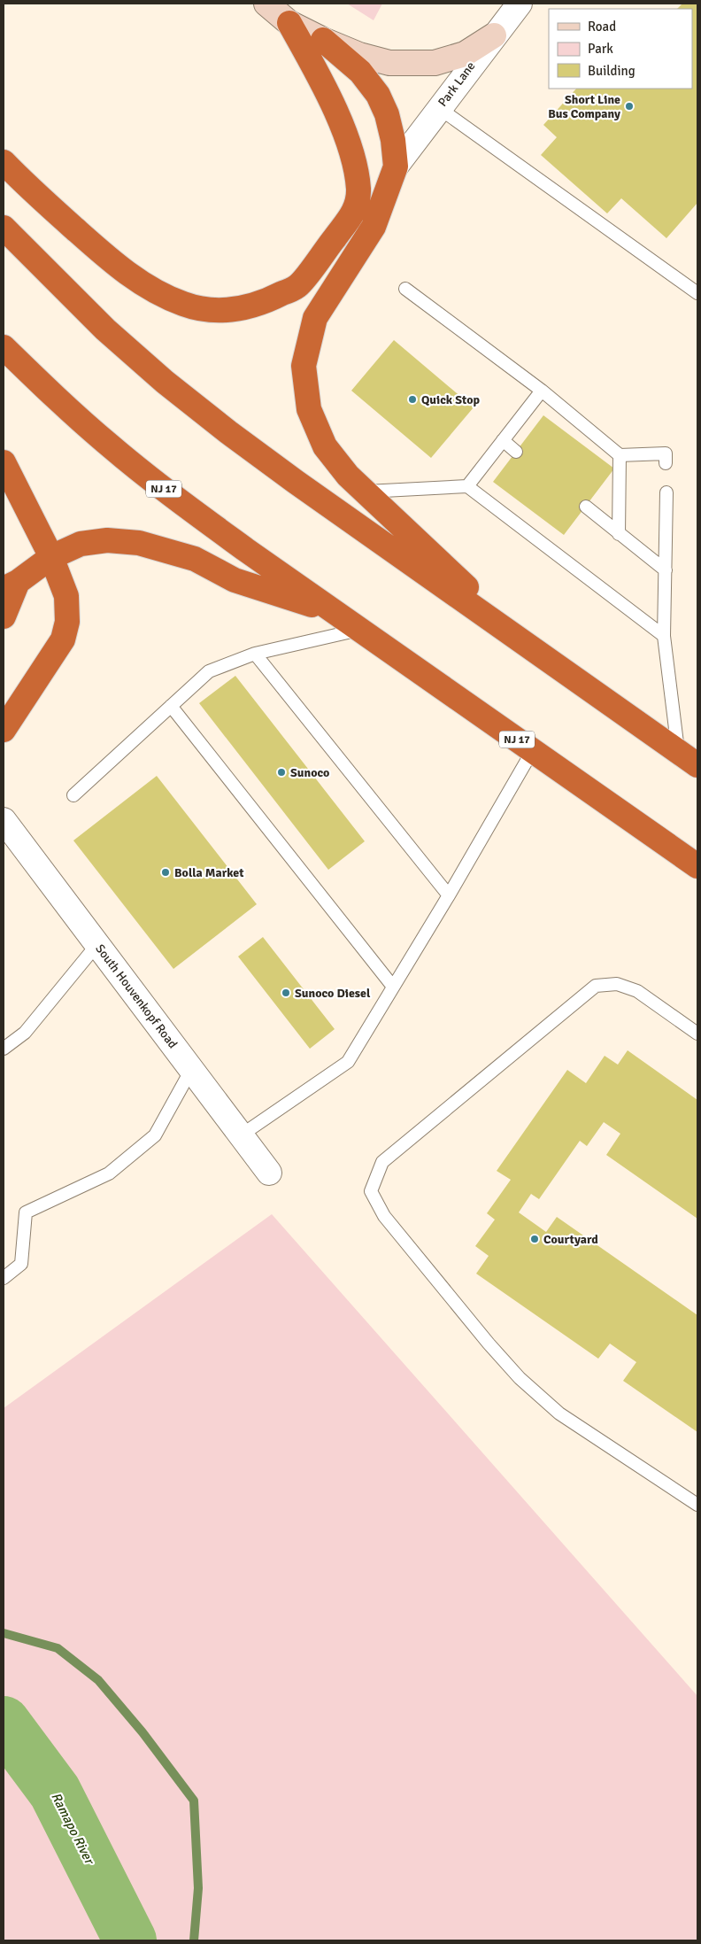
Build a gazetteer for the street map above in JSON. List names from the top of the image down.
{
  "streets": {
    "highway": ["NJ 17"],
    "street": ["Park Lane", "South Houvenkopf Road"]
  },
  "water": ["Ramapo River"],
  "places": [
    "Short Line Bus Company",
    "Quick Stop",
    "Sunoco",
    "Bolla Market",
    "Sunoco Diesel",
    "Courtyard"
  ],
  "legend": ["Road", "Park", "Building"]
}
